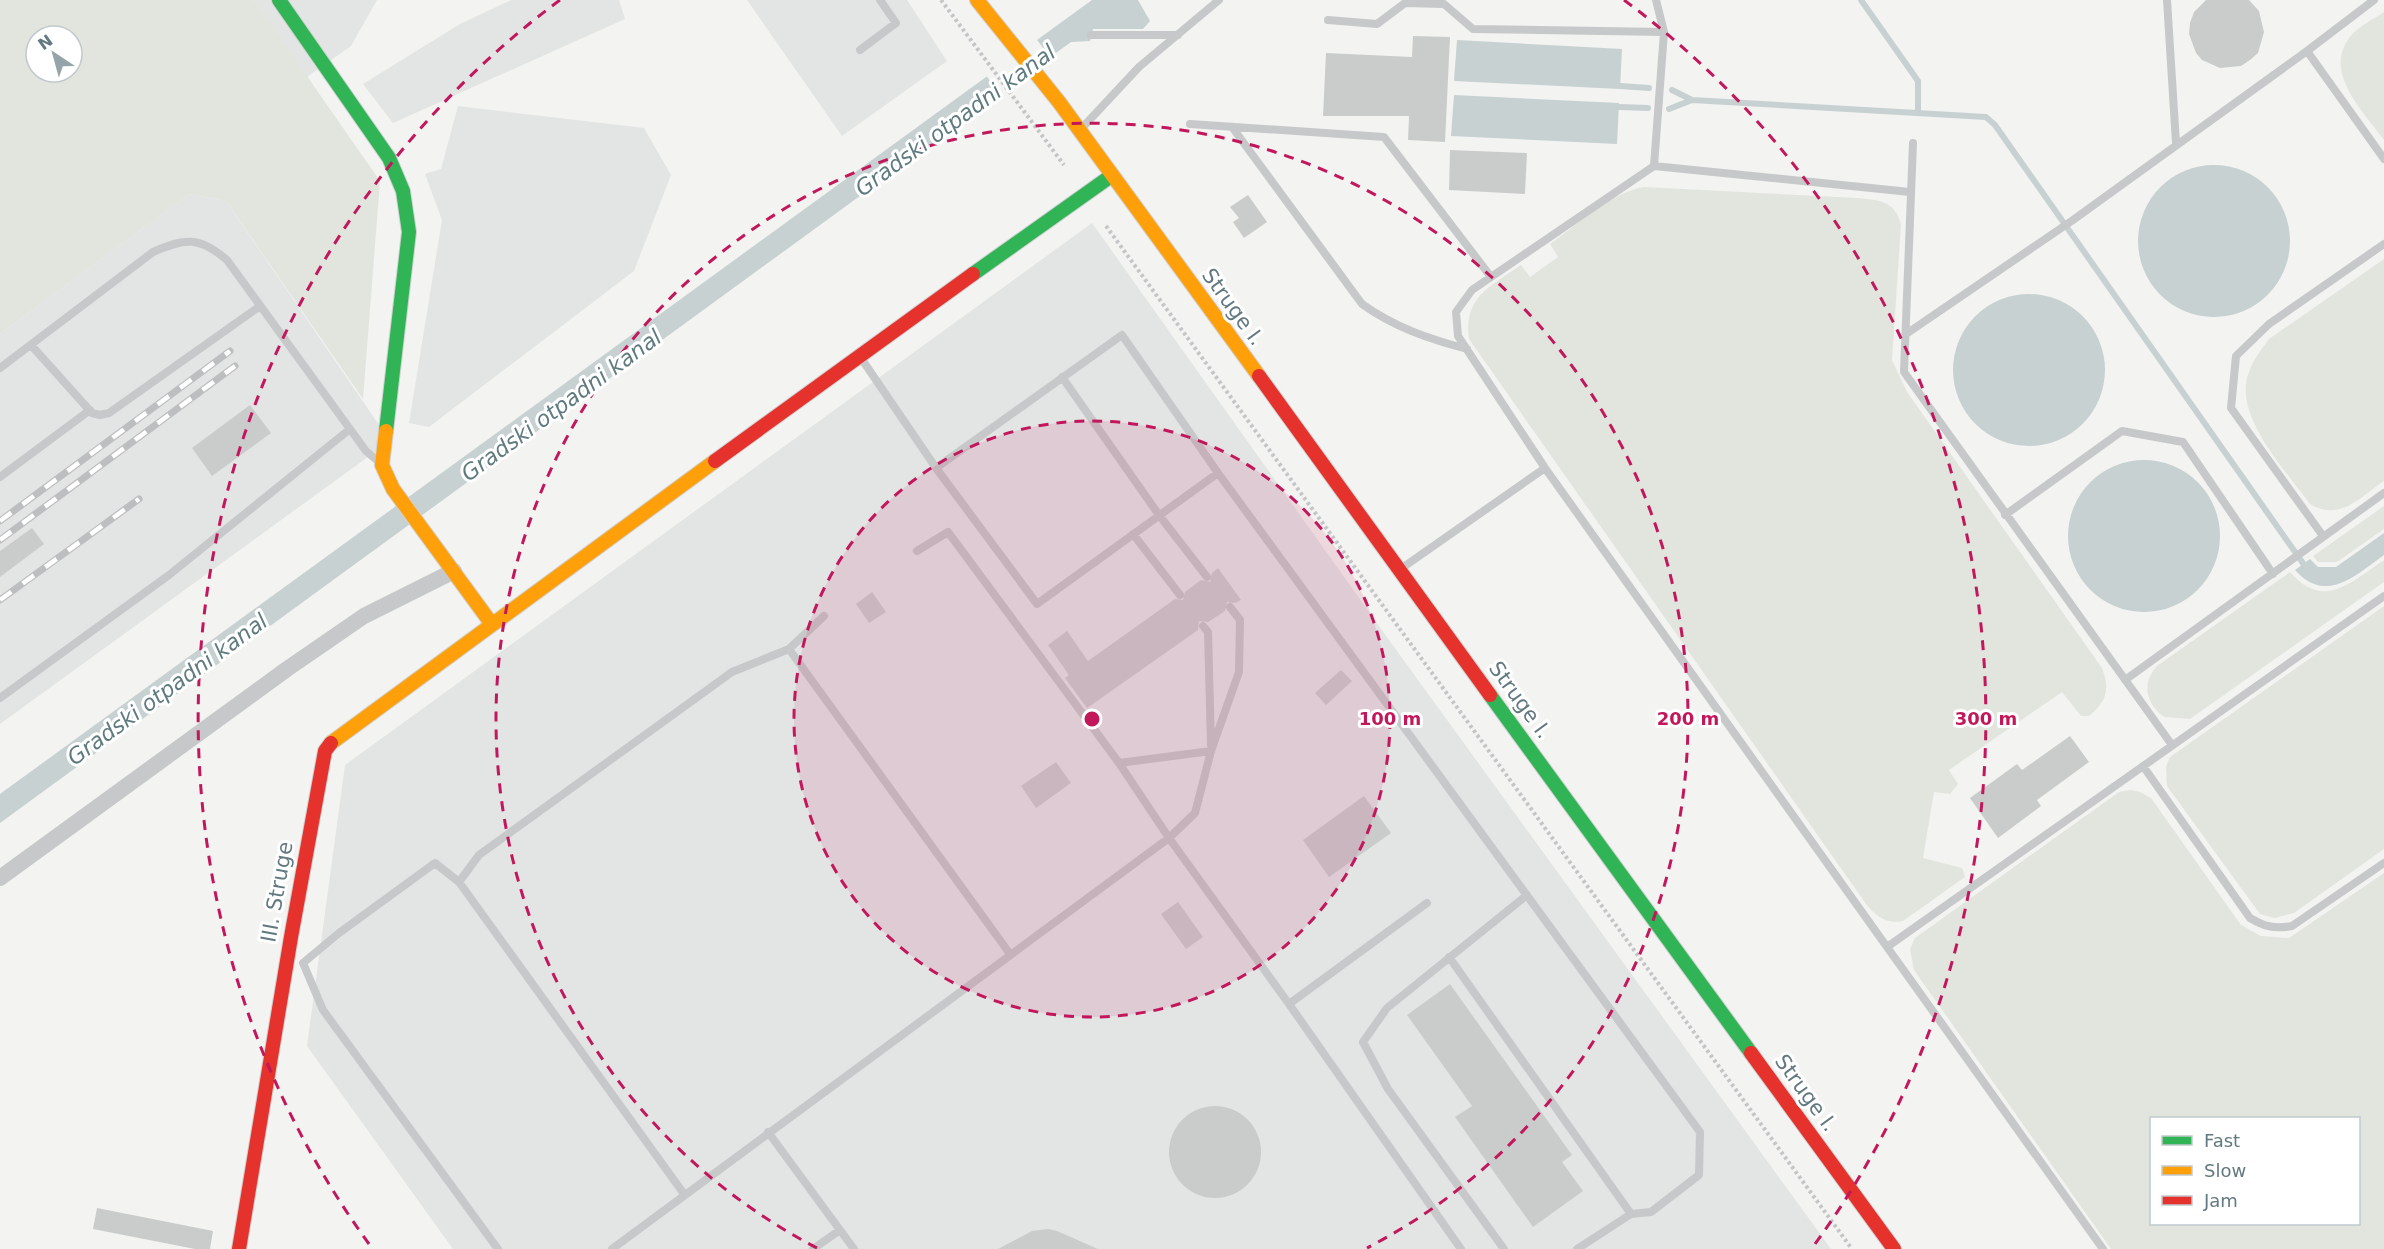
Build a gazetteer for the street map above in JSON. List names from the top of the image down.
{
  "streets": {
    "street": ["Struge I.", "III. Struge"]
  },
  "crossings": [
    ["Struge I.", "III. Struge"]
  ],
  "water": ["Gradski otpadni kanal"],
  "legend": ["Fast", "Slow", "Jam"],
  "north": "top left",
  "rings": ["100 m", "200 m", "300 m"]
}
